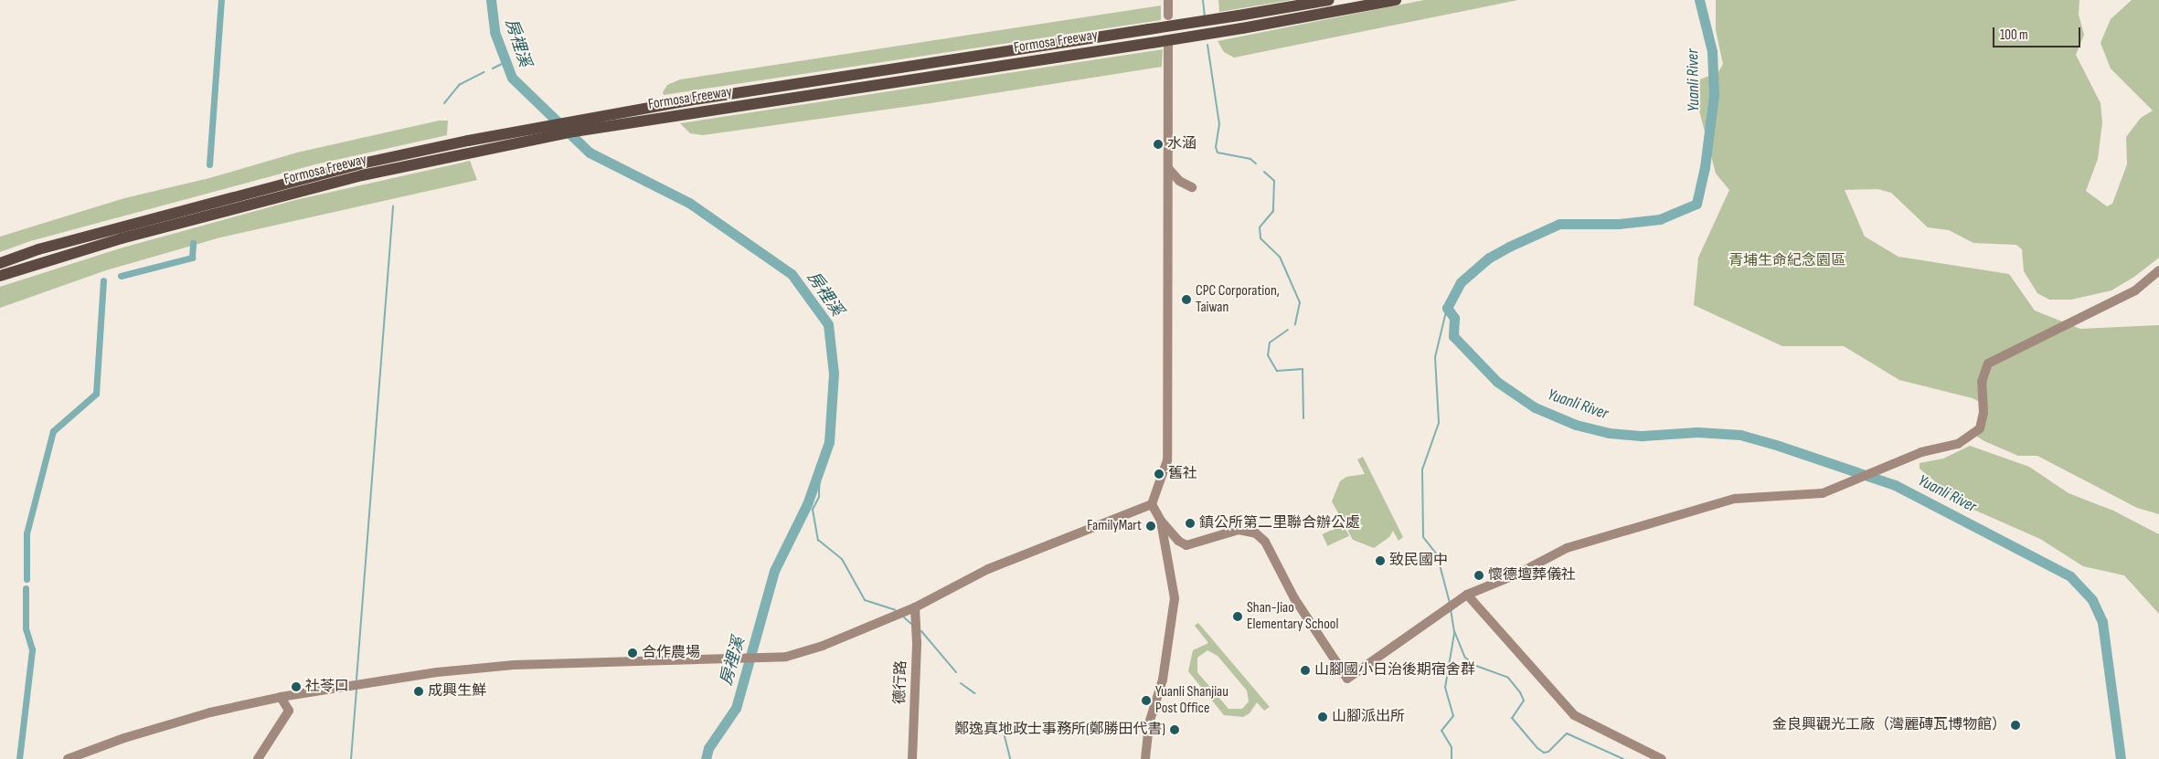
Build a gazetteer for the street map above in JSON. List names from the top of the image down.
{
  "streets": {
    "highway": ["Formosa Freeway"],
    "main road": ["德行路"]
  },
  "water": ["房裡溪", "Yuanli River"],
  "parks": ["青埔生命紀念園區"],
  "places": [
    "水涵",
    "CPC Corporation, Taiwan",
    "舊社",
    "鎮公所第二里聯合辦公處",
    "FamilyMart",
    "致民國中",
    "懷德壇葬儀社",
    "Shan-Jiao Elementary School",
    "合作農場",
    "山腳國小日治後期宿舍群",
    "社苓口",
    "成興生鮮",
    "Yuanli Shanjiau Post Office",
    "山腳派出所",
    "金良興觀光工廠（灣麗磚瓦博物館）",
    "鄭逸真地政士事務所(鄭勝田代書)"
  ],
  "scale_bar": "100 m"
}
